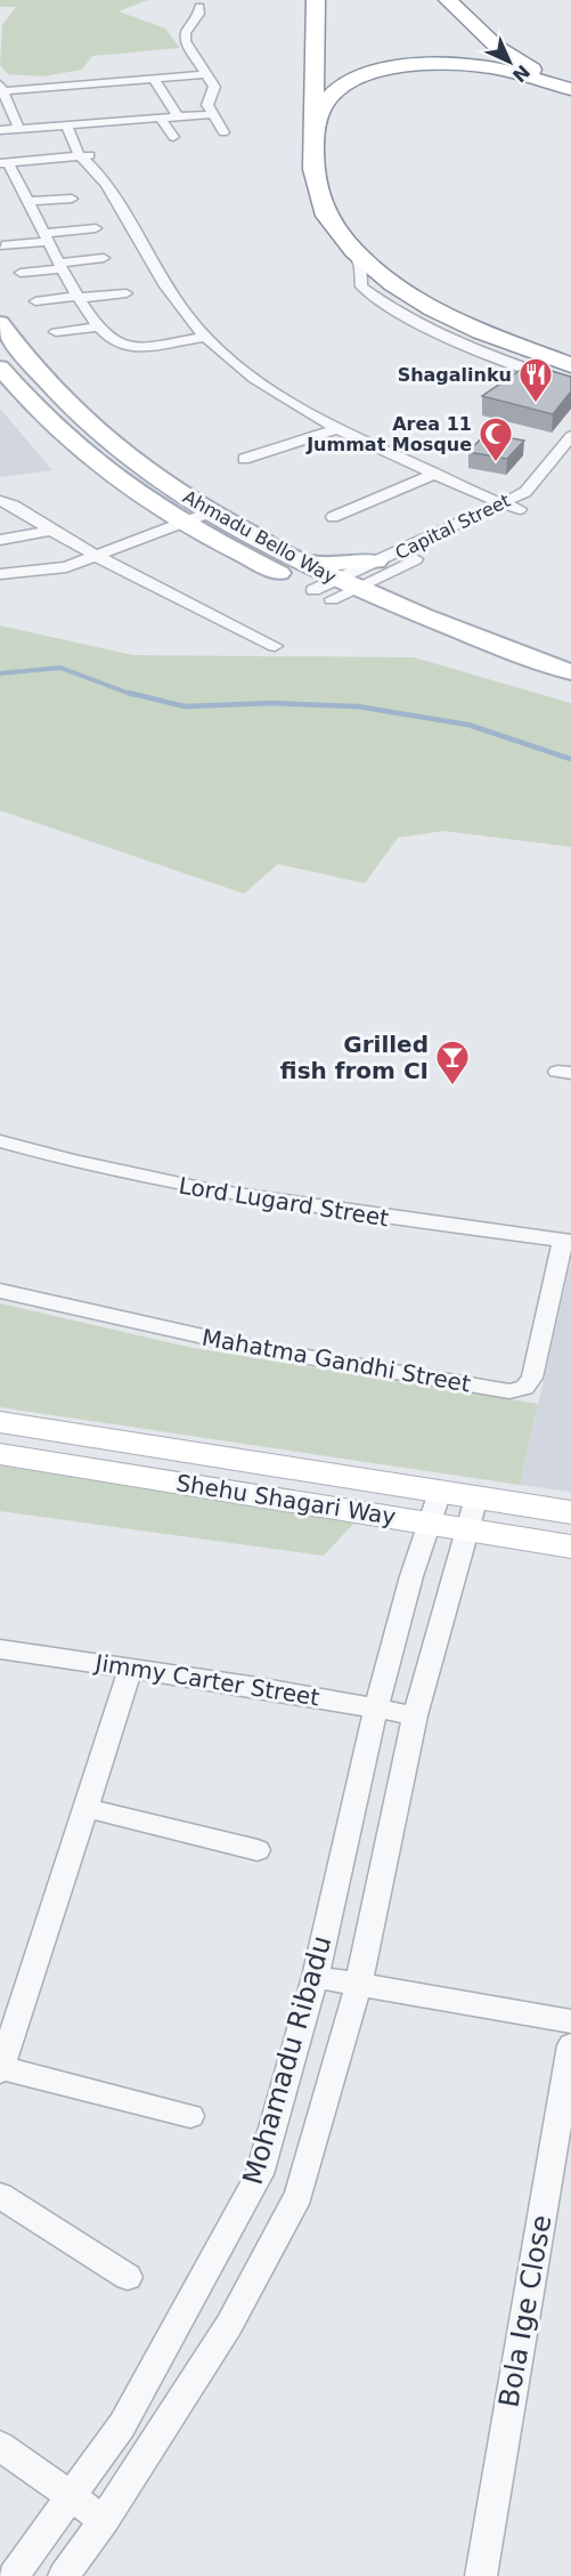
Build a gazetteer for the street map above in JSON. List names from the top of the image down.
{
  "streets": {
    "main road": ["Ahmadu Bello Way", "Shehu Shagari Way"],
    "street": [
      "Capital Street",
      "Lord Lugard Street",
      "Mahatma Gandhi Street",
      "Jimmy Carter Street",
      "Mohamadu Ribadu",
      "Bola Ige Close"
    ]
  },
  "crossings": [
    ["Lord Lugard Street", "Mahatma Gandhi Street"],
    ["Shehu Shagari Way", "Mohamadu Ribadu"],
    ["Jimmy Carter Street", "Mohamadu Ribadu"]
  ],
  "places": {
    "restaurant": ["Shagalinku"],
    "mosque": ["Area 11 Jummat Mosque"],
    "bar": ["Grilled fish from CI"]
  },
  "north": "bottom right"
}
